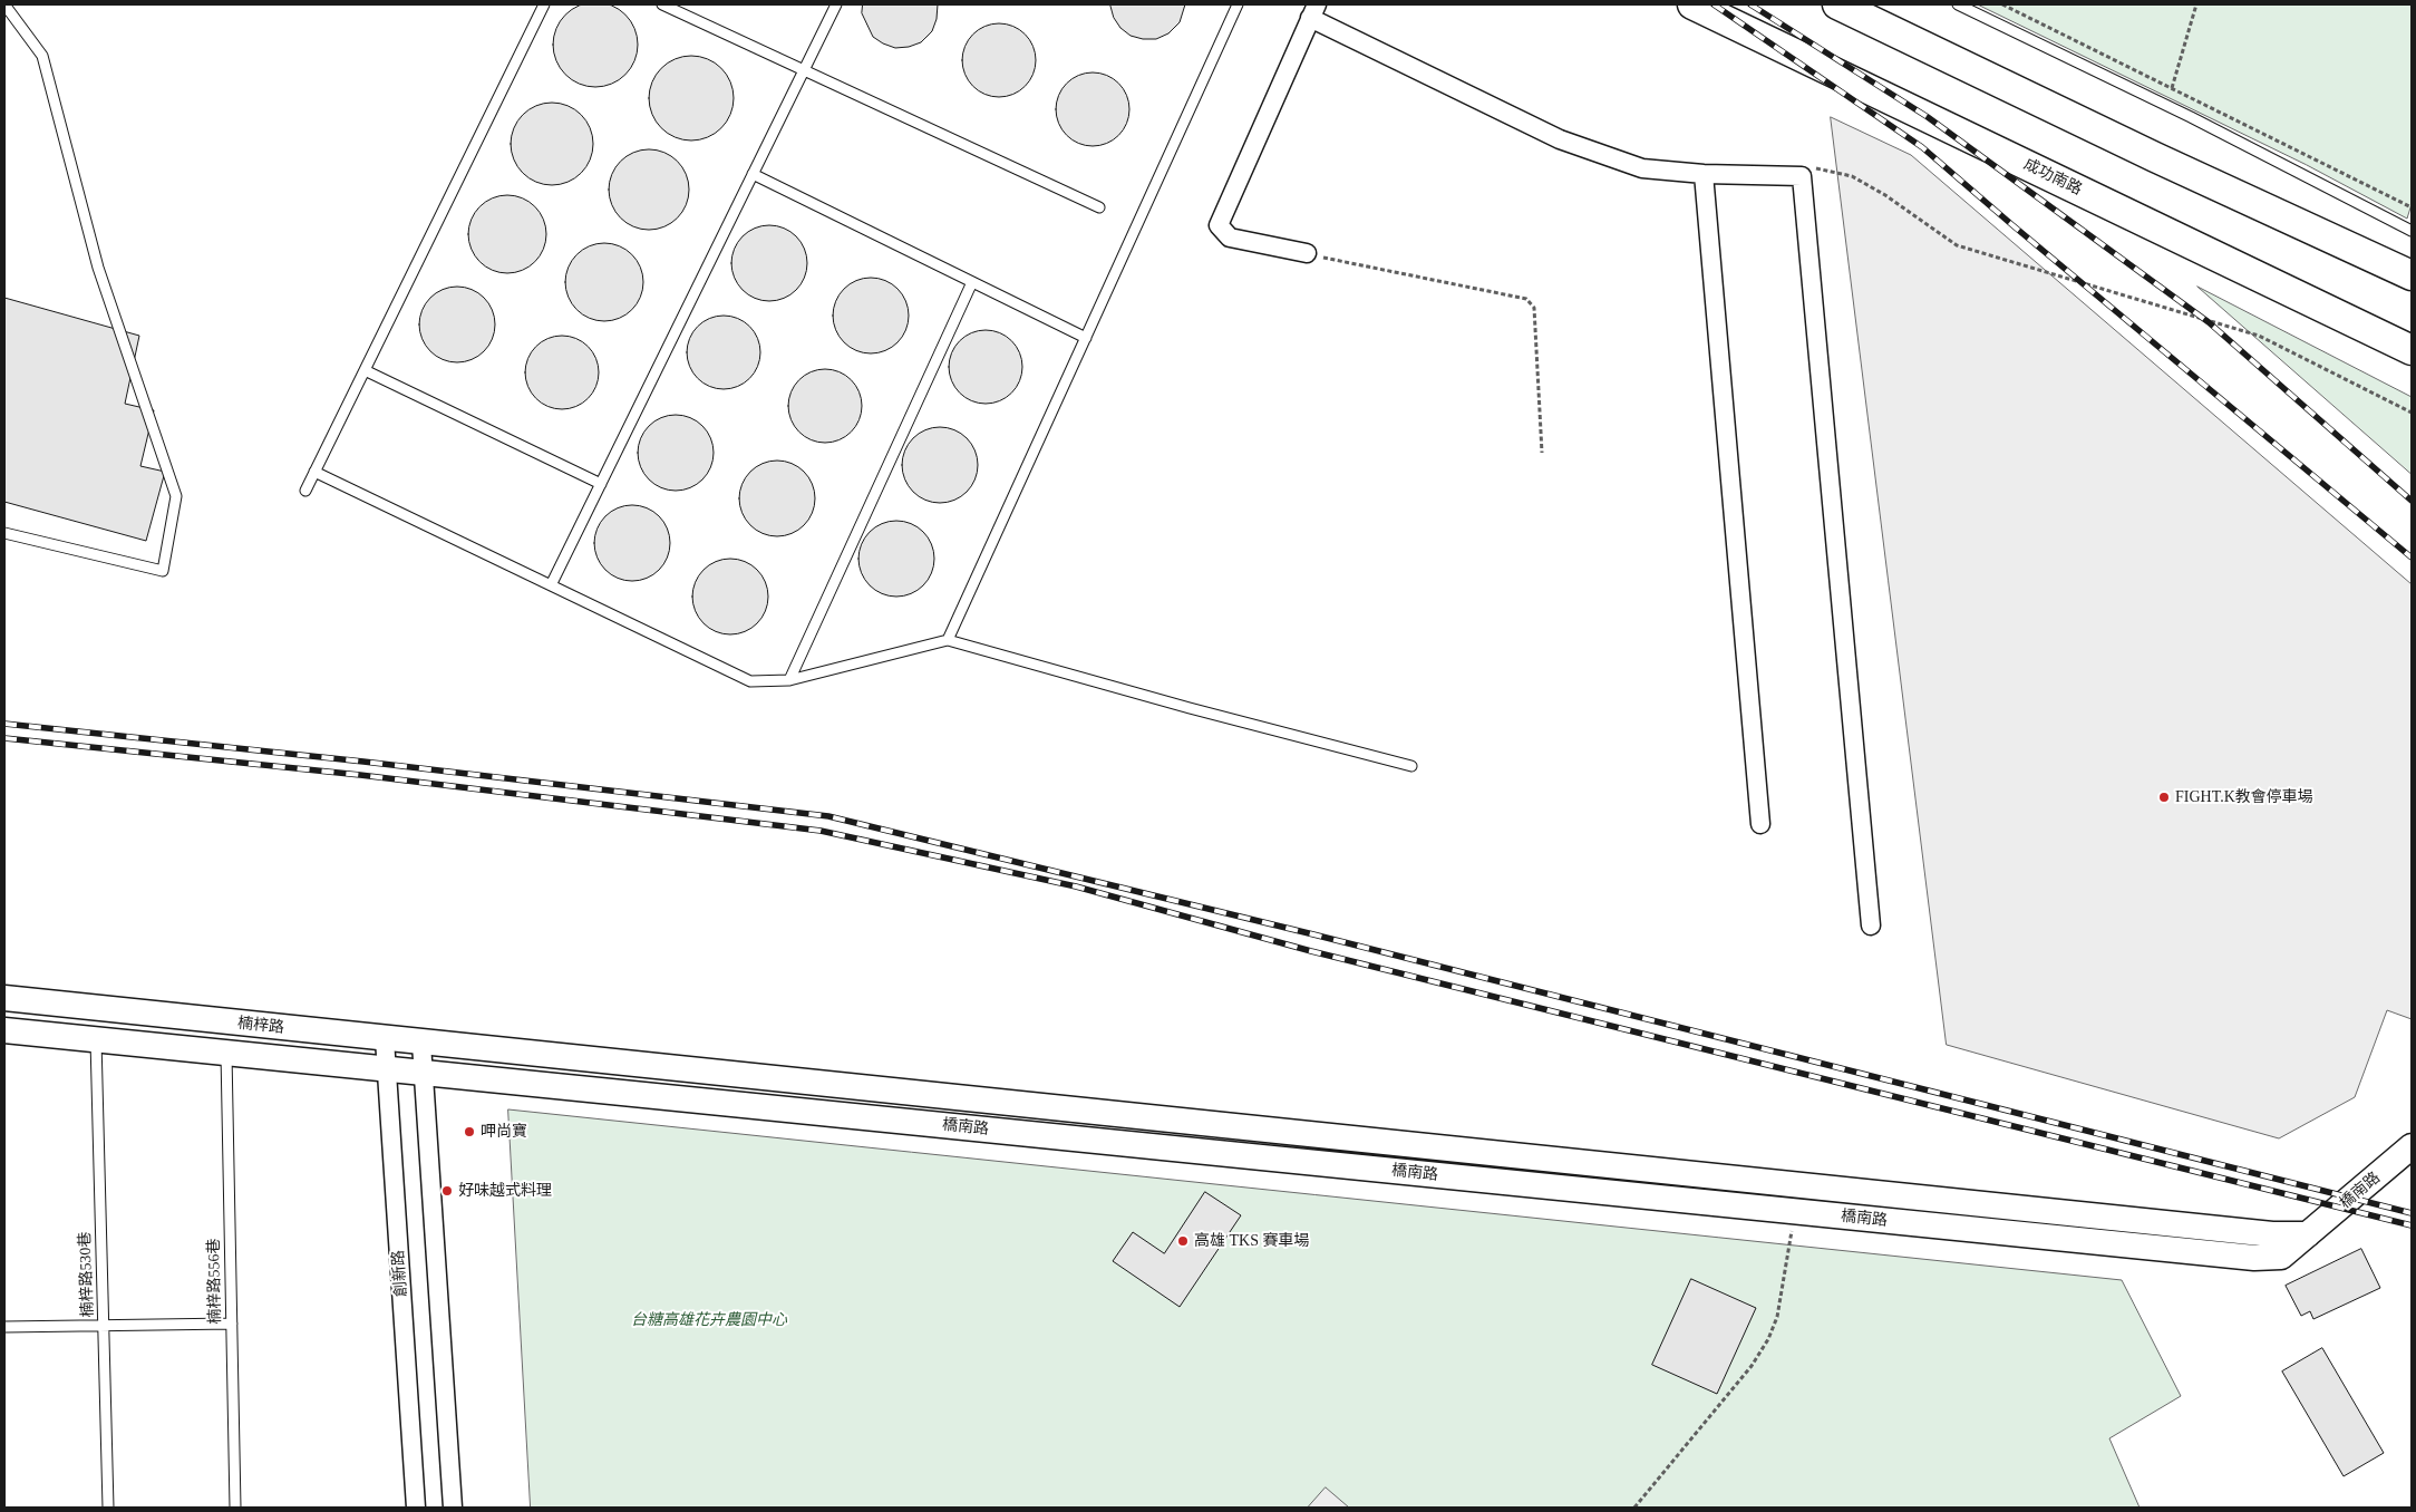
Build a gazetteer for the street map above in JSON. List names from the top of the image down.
{
  "streets": {
    "main road": ["成功南路"],
    "street": ["楠梓路", "橋南路", "創新路"],
    "lane": ["楠梓路530巷", "楠梓路556巷"]
  },
  "crossings": [
    ["楠梓路", "橋南路"],
    ["楠梓路", "創新路"],
    ["楠梓路", "楠梓路530巷"],
    ["楠梓路", "楠梓路556巷"]
  ],
  "parks": ["台糖高雄花卉農園中心"],
  "places": [
    "FIGHT.K教會停車場",
    "呷尚寶",
    "好味越式料理",
    "高雄 TKS 賽車場"
  ]
}
